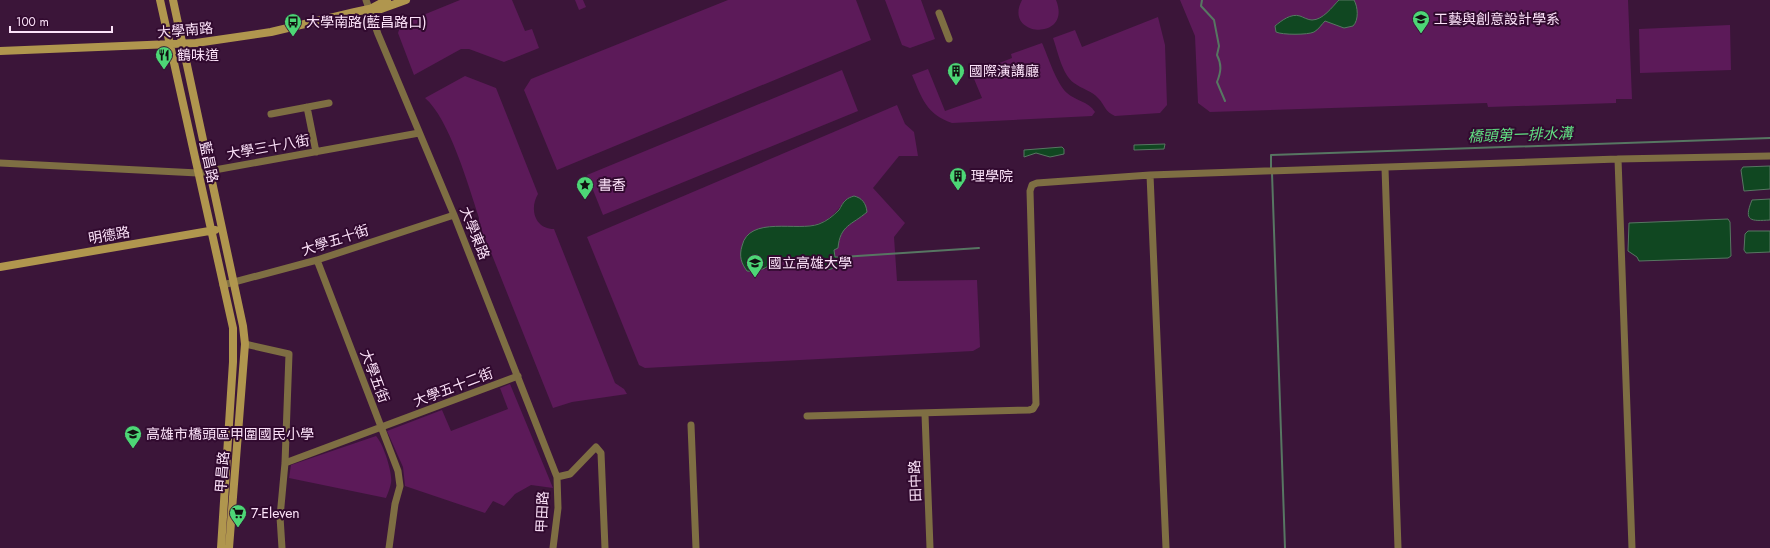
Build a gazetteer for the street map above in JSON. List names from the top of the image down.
{
  "streets": {
    "street": [
      "大學南路",
      "大學三十八街",
      "藍昌路",
      "大學東路",
      "明德路",
      "大學五十街",
      "大學五街",
      "大學五十二街",
      "甲昌路",
      "田中路",
      "甲田路"
    ]
  },
  "crossings": [
    ["大學南路", "藍昌路"],
    ["大學南路", "大學東路"],
    ["大學三十八街", "藍昌路"],
    ["大學三十八街", "大學東路"],
    ["藍昌路", "明德路"],
    ["藍昌路", "大學五十街"],
    ["藍昌路", "甲昌路"],
    ["大學東路", "大學五十街"],
    ["大學東路", "大學五十二街"],
    ["大學東路", "甲田路"],
    ["大學五十街", "大學五街"],
    ["大學五街", "大學五十二街"]
  ],
  "water": ["橋頭第一排水溝"],
  "places": {
    "school or university": ["工藝與創意設計學系", "國立高雄大學", "高雄市橋頭區甲圍國民小學"],
    "bus stop": ["大學南路(藍昌路口)"],
    "restaurant": ["鶴味道"],
    "building": ["國際演講廳", "理學院"],
    "place": ["書香"],
    "supermarket": ["7-Eleven"]
  },
  "scale_bar": "100 m"
}
